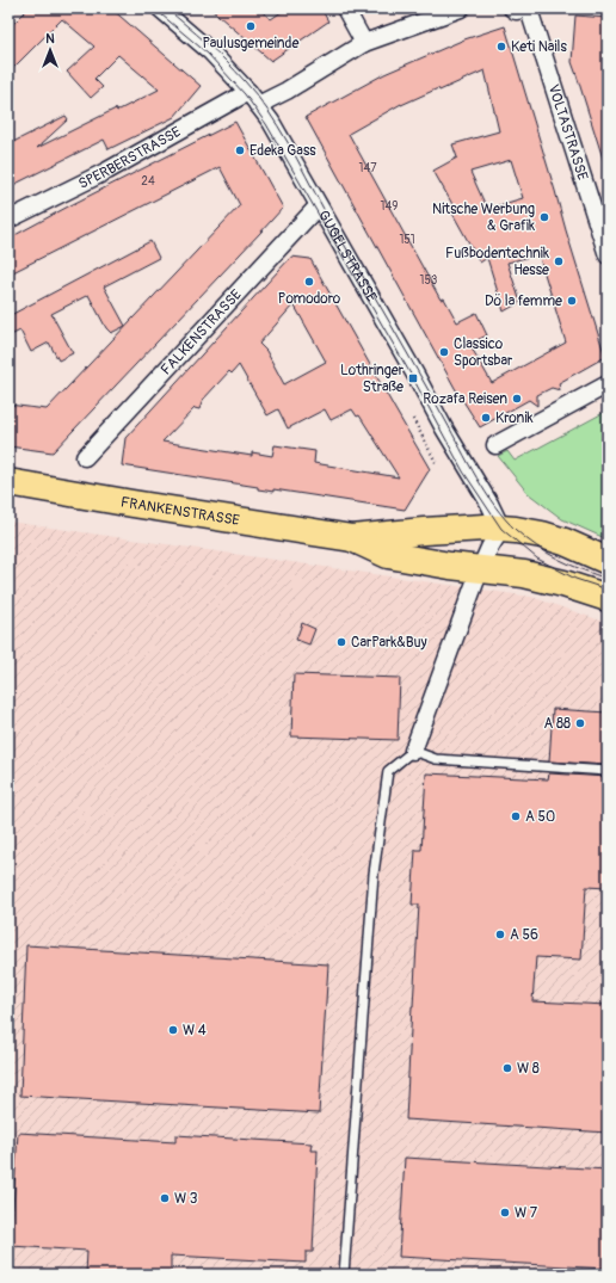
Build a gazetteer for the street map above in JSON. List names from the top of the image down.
{
  "streets": {
    "main road": ["FRANKENSTRASSE"],
    "street": [
      "VOLTASTRASSE",
      "SPERBERSTRASSE",
      "GUGELSTRASSE",
      "FALKENSTRASSE"
    ]
  },
  "crossings": [
    ["SPERBERSTRASSE", "GUGELSTRASSE"],
    ["GUGELSTRASSE", "FALKENSTRASSE"],
    ["GUGELSTRASSE", "FRANKENSTRASSE"]
  ],
  "places": {
    "other": [
      "Paulusgemeinde",
      "Keti Nails",
      "Edeka Gass",
      "Nitsche Werbung & Grafik",
      "Fußbodentechnik Hesse",
      "Pomodoro",
      "Dö la femme",
      "Classico Sportsbar",
      "Rozafa Reisen",
      "Kronik",
      "CarPark&Buy",
      "A 88",
      "A 50",
      "A 56",
      "W 4",
      "W 8",
      "W 3",
      "W 7"
    ],
    "transit": ["Lothringer Straße"]
  },
  "house_numbers": [
    "147",
    "24",
    "149",
    "151",
    "153"
  ],
  "north": "top"
}
